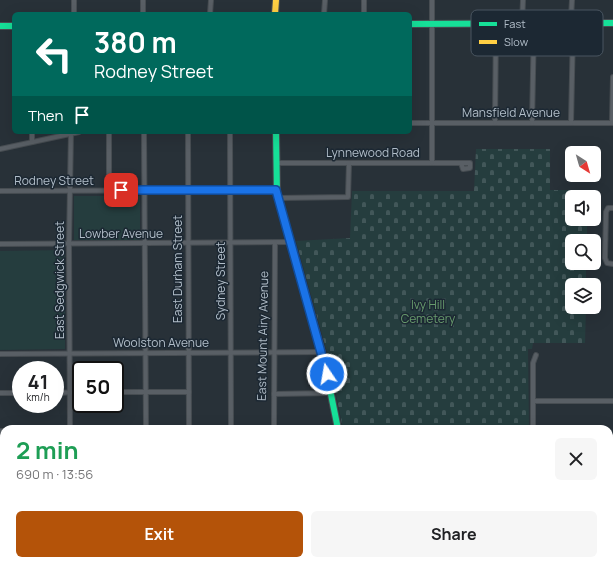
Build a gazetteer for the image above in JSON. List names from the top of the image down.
{
  "streets": {
    "street": [
      "Mansfield Avenue",
      "Lynnewood Road",
      "Rodney Street",
      "Lowber Avenue",
      "East Durham Street",
      "East Sedgwick Street",
      "Sydney Street",
      "East Mount Airy Avenue",
      "Woolston Avenue"
    ]
  },
  "crossings": [
    ["Rodney Street", "East Durham Street"],
    ["Rodney Street", "East Sedgwick Street"],
    ["Rodney Street", "Sydney Street"],
    ["Lowber Avenue", "East Durham Street"],
    ["Lowber Avenue", "East Sedgwick Street"],
    ["Lowber Avenue", "Sydney Street"],
    ["Lowber Avenue", "East Mount Airy Avenue"],
    ["East Durham Street", "Woolston Avenue"],
    ["East Sedgwick Street", "Woolston Avenue"],
    ["Sydney Street", "Woolston Avenue"],
    ["East Mount Airy Avenue", "Woolston Avenue"]
  ],
  "parks": ["Ivy Hill Cemetery"],
  "legend": ["Fast", "Slow"],
  "north": "bottom right",
  "page": {
    "turn": ["380 m", "Rodney Street"],
    "then": "Then",
    "speed": "41 km/h",
    "limit": "50",
    "heading": ["2 min", "690 m · 13:56"],
    "buttons": ["Exit", "Share"]
  }
}
